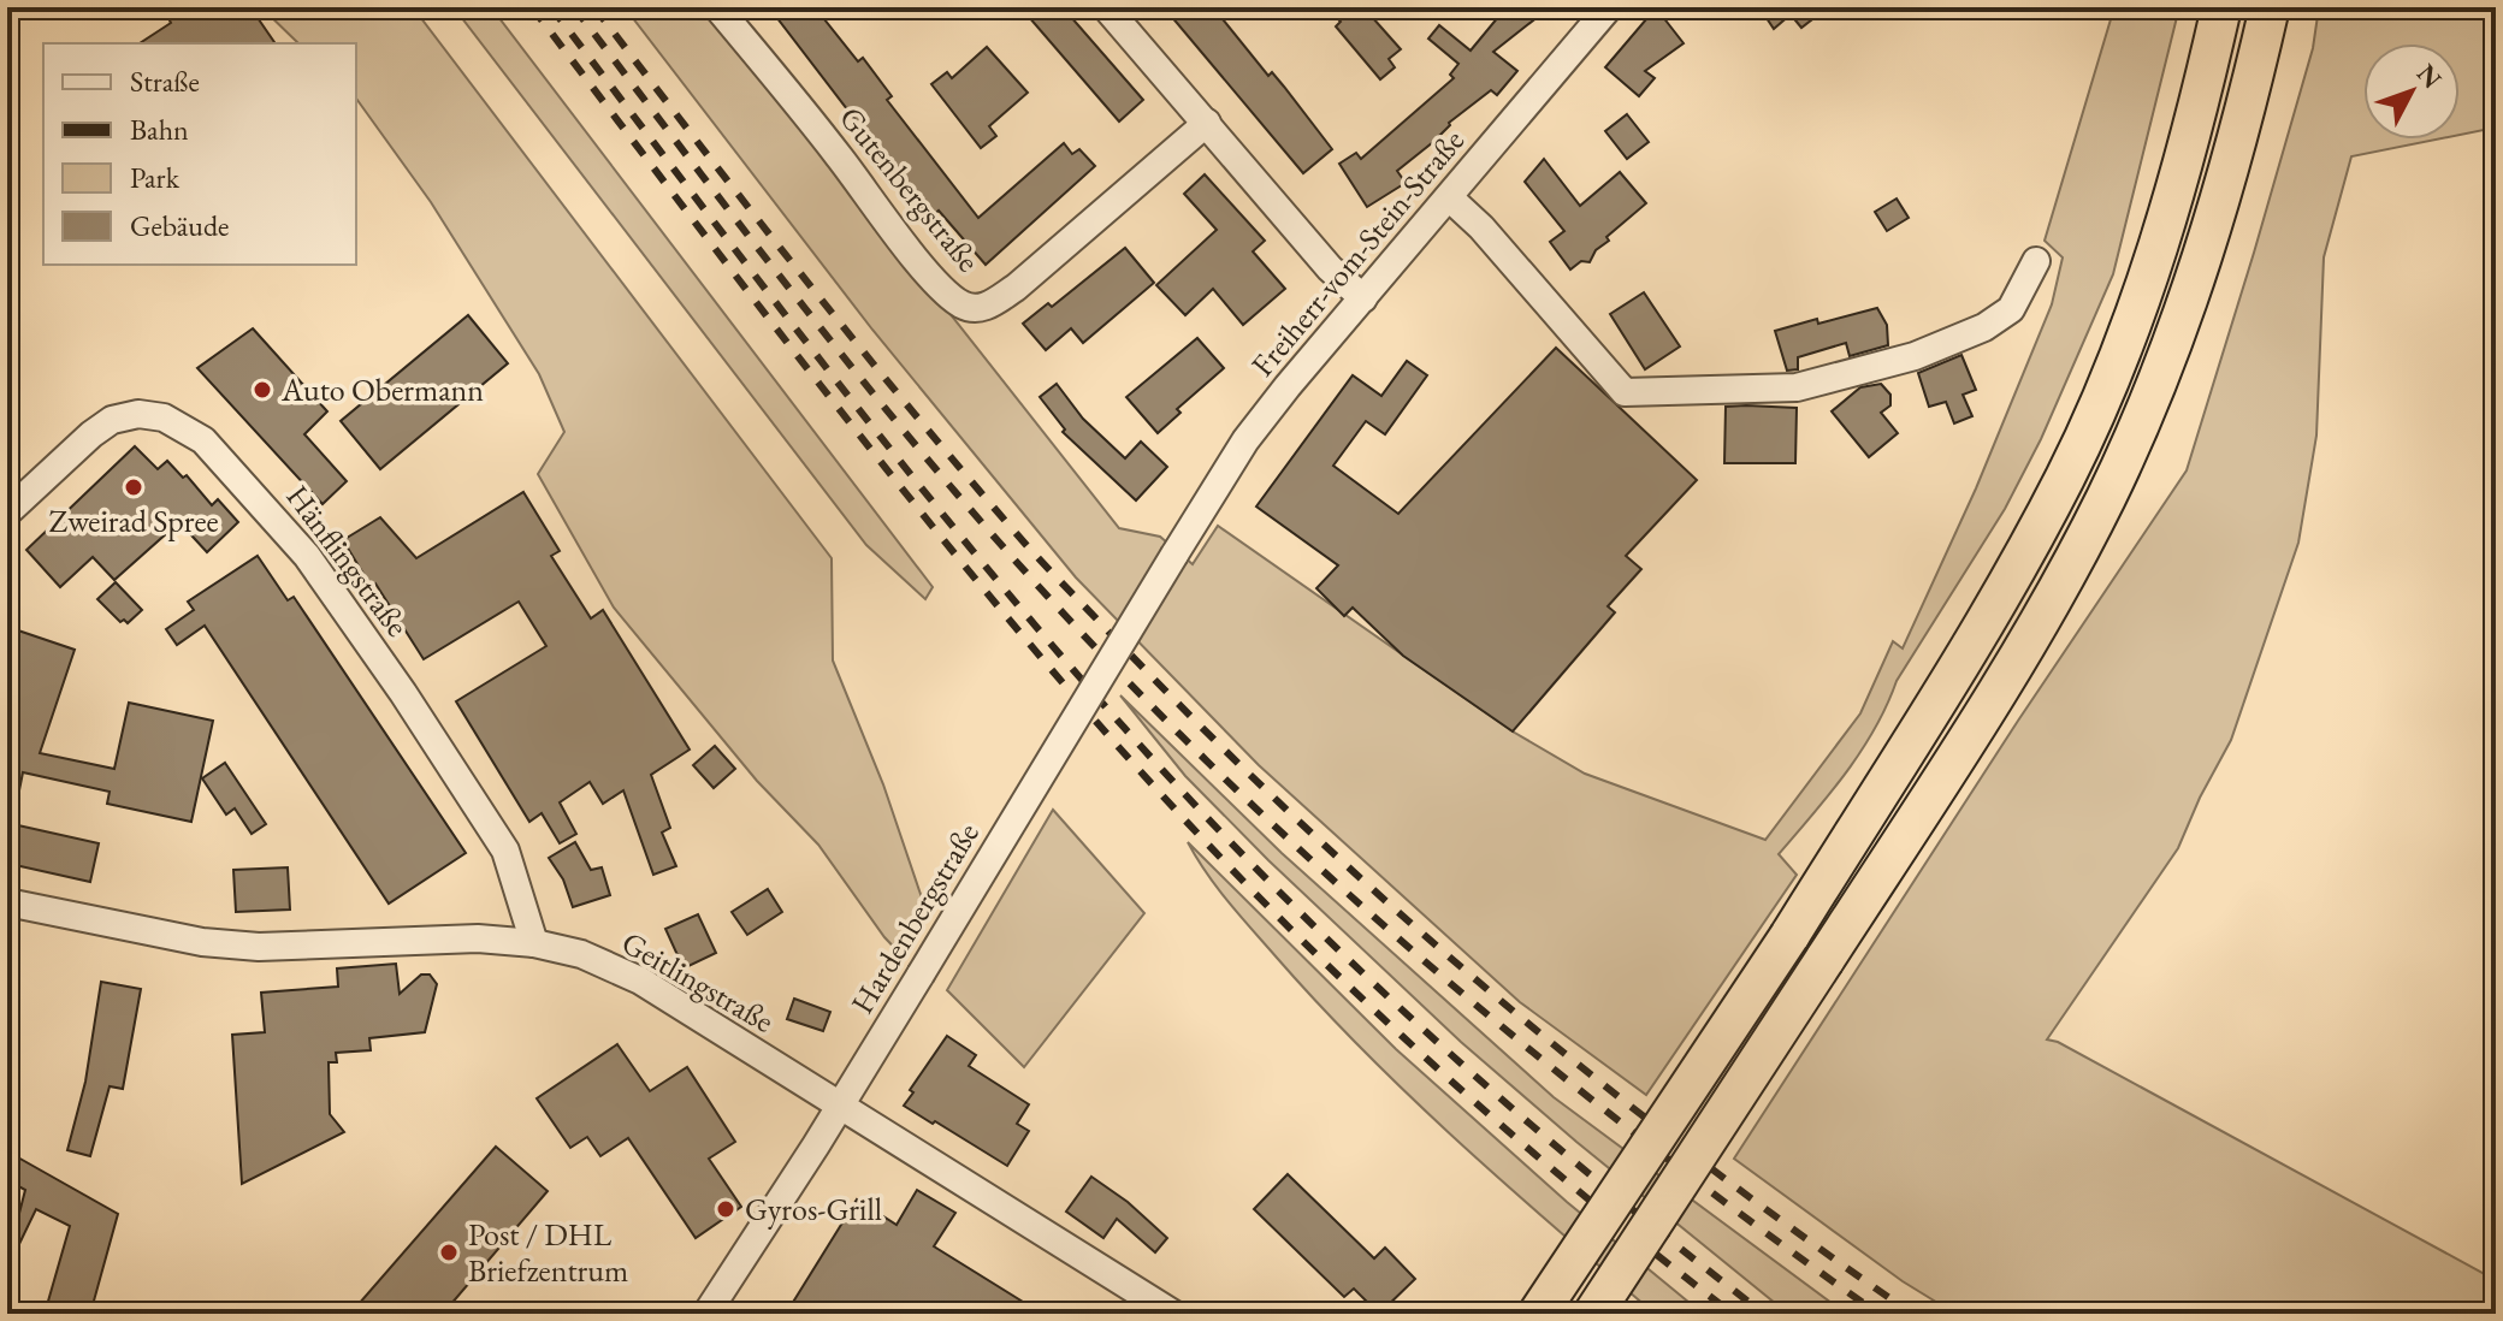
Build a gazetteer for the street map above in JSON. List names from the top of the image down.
{
  "streets": {
    "street": [
      "Gutenbergstraße",
      "Freiherr-vom-Stein-Straße",
      "Hänflingstraße",
      "Hardenbergstraße",
      "Geitlingstraße"
    ]
  },
  "crossings": [
    ["Freiherr-vom-Stein-Straße", "Hardenbergstraße"],
    ["Hänflingstraße", "Geitlingstraße"],
    ["Hardenbergstraße", "Geitlingstraße"]
  ],
  "places": [
    "Auto Obermann",
    "Zweirad Spree",
    "Gyros-Grill",
    "Post / DHL Briefzentrum"
  ],
  "legend": [
    "Straße",
    "Bahn",
    "Park",
    "Gebäude"
  ],
  "north": "top right"
}
